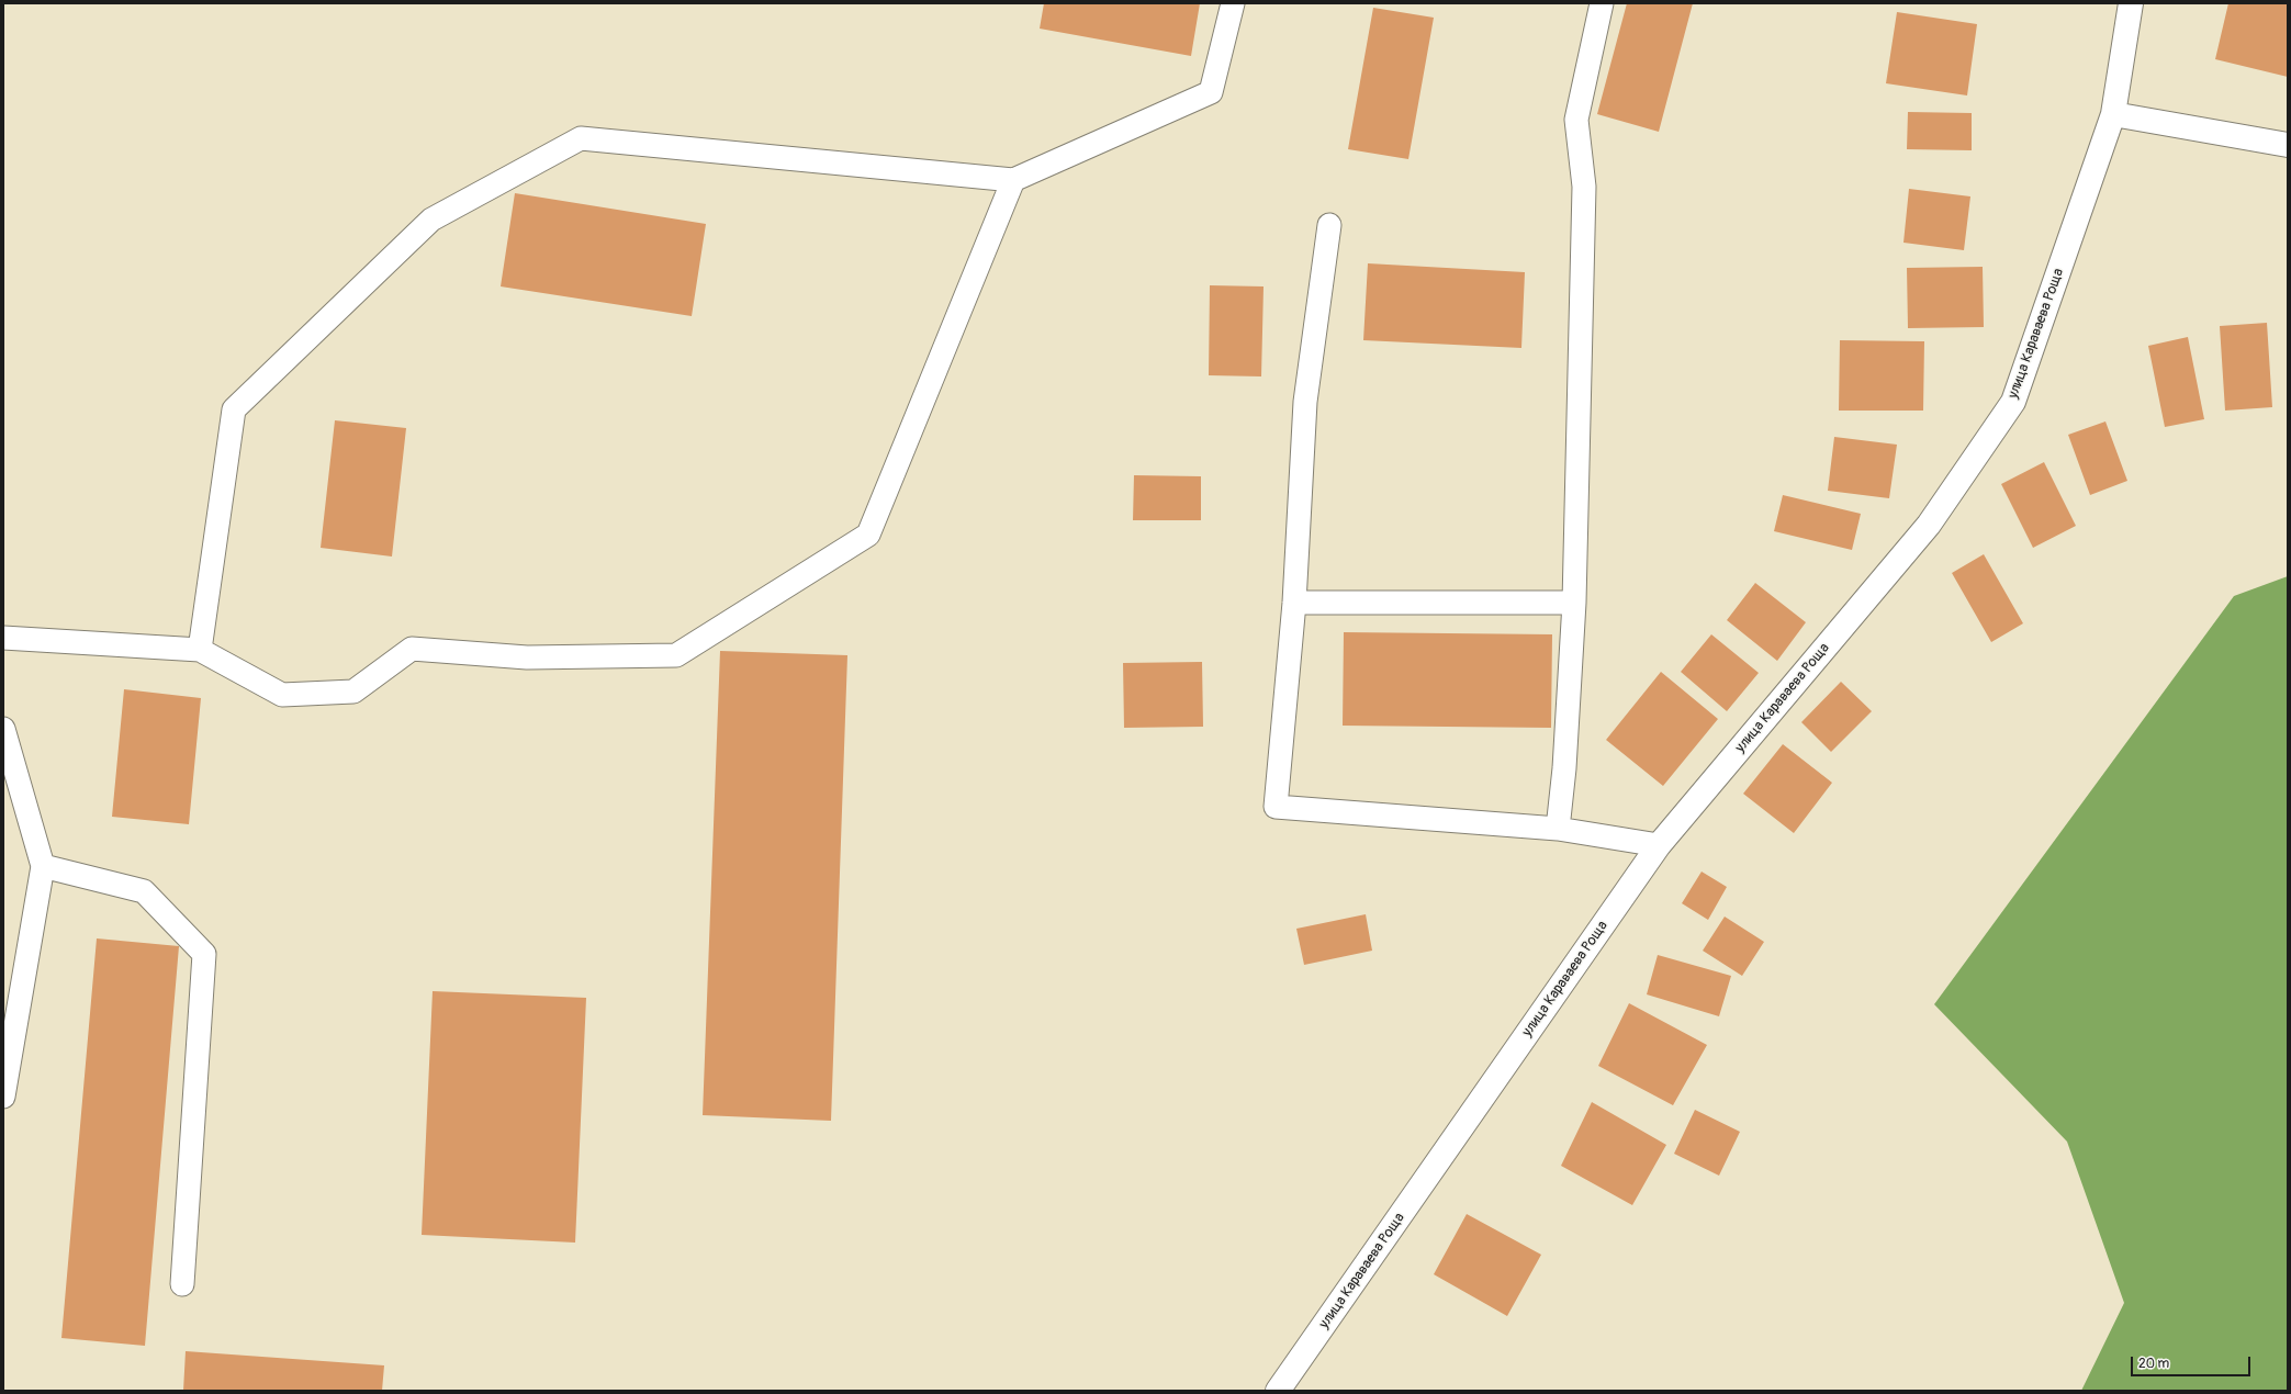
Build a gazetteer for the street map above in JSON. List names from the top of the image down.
{
  "streets": {
    "street": ["улица Караваева Роща"]
  },
  "scale_bar": "20 m"
}
